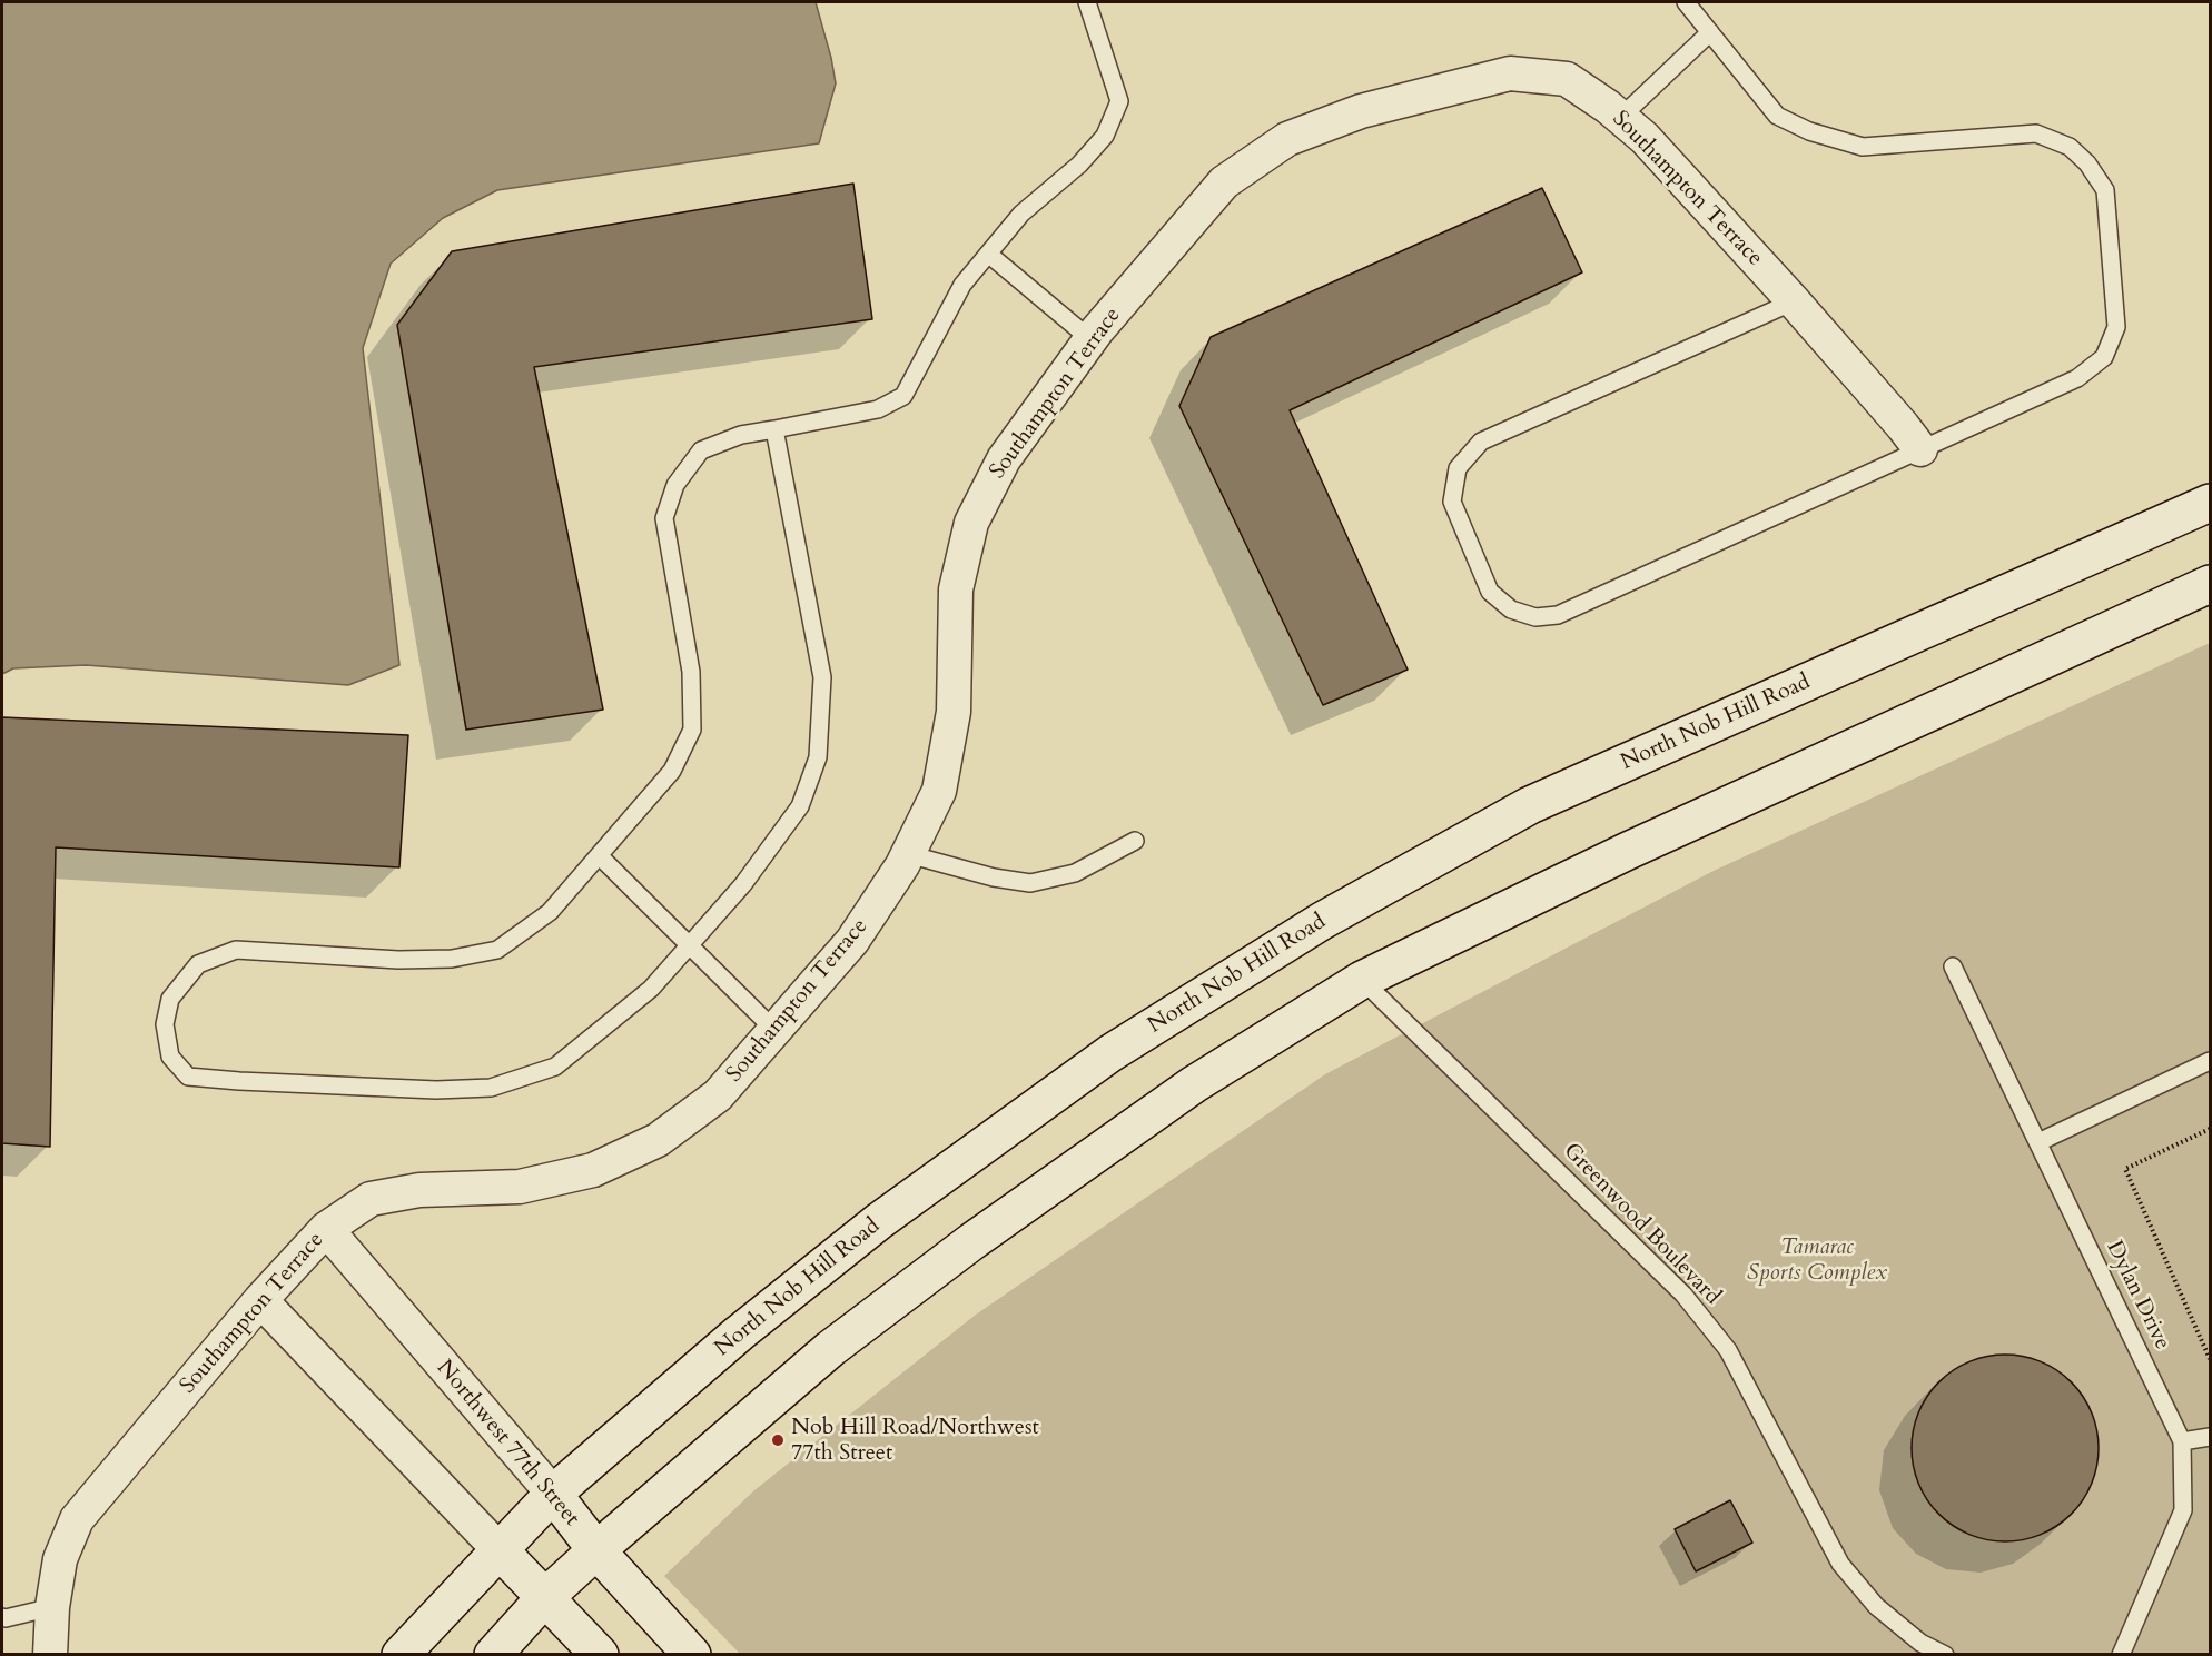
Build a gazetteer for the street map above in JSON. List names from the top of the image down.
{
  "streets": {
    "main road": ["North Nob Hill Road", "Northwest 77th Street"],
    "street": ["Southampton Terrace"],
    "lane": ["Greenwood Boulevard", "Dylan Drive"]
  },
  "crossings": [
    ["Southampton Terrace", "Northwest 77th Street"],
    ["North Nob Hill Road", "Northwest 77th Street"]
  ],
  "parks": ["Tamarac Sports Complex"],
  "places": ["Nob Hill Road/Northwest 77th Street"]
}
